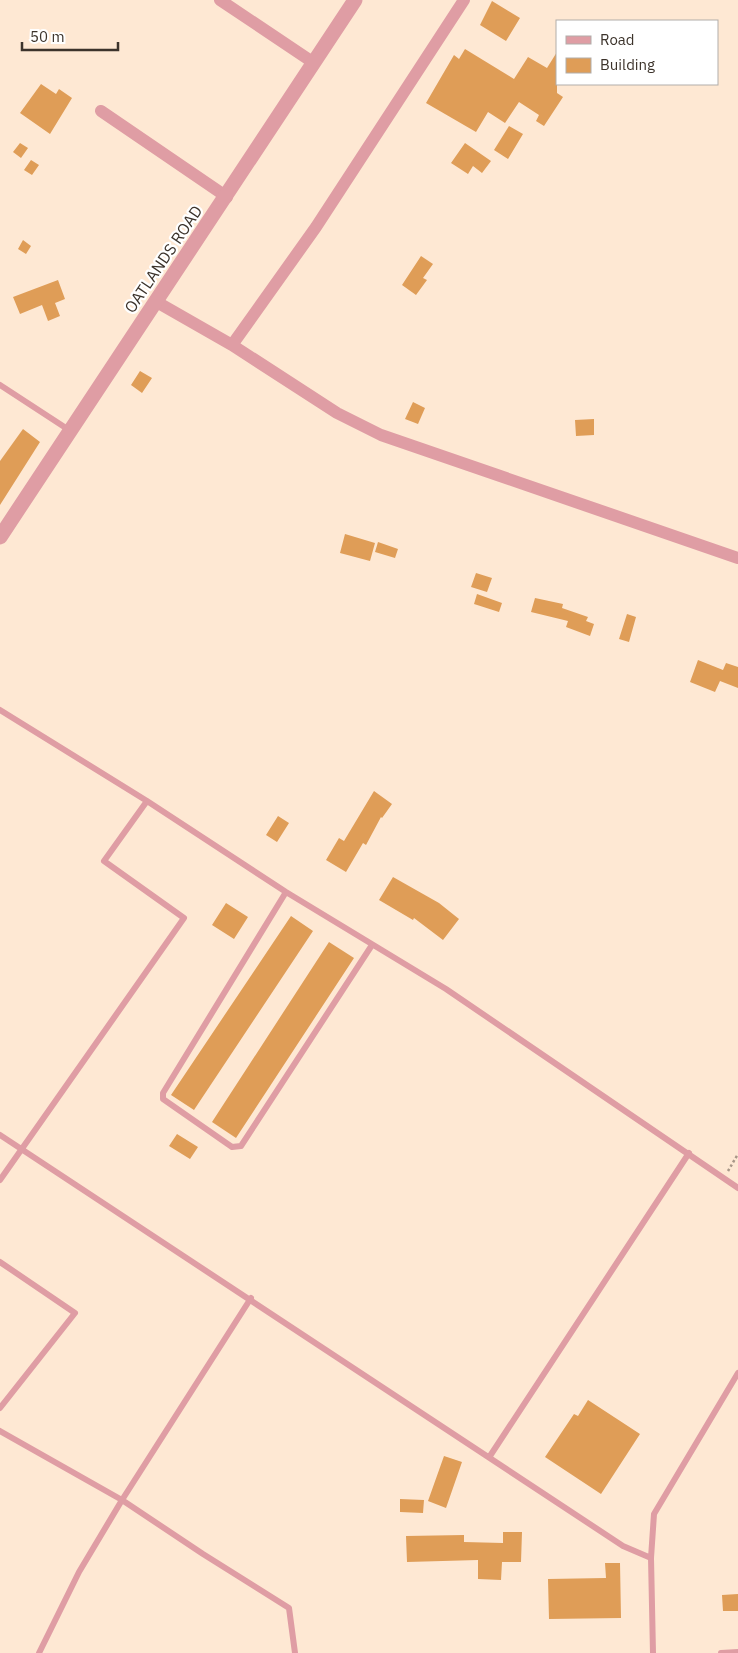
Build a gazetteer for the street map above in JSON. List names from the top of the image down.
{
  "streets": {
    "street": ["OATLANDS ROAD"]
  },
  "legend": ["Road", "Building"],
  "scale_bar": "50 m"
}
